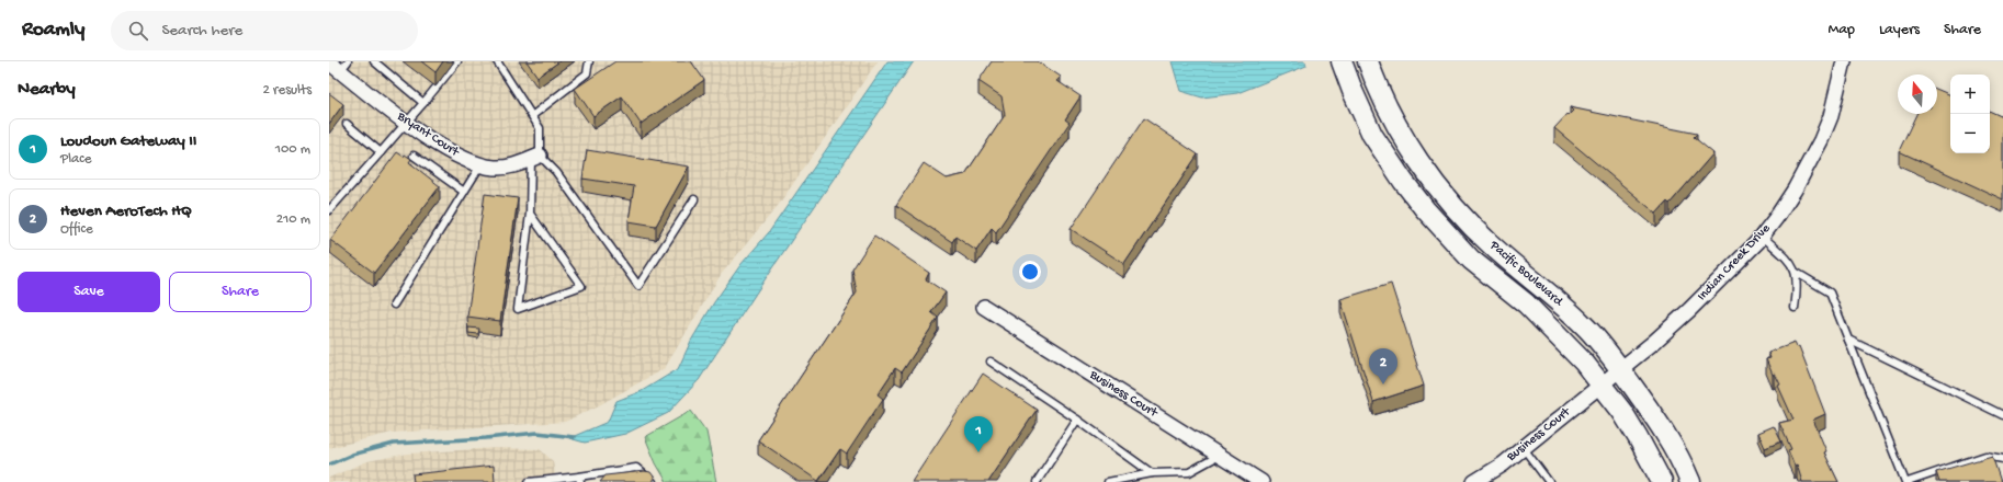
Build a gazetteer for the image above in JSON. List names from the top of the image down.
{
  "streets": {
    "main road": ["Pacific Boulevard"],
    "street": ["Bryant Court", "Indian Creek Drive", "Business Court"]
  },
  "crossings": [
    ["Indian Creek Drive", "Pacific Boulevard"],
    ["Indian Creek Drive", "Business Court"],
    ["Pacific Boulevard", "Business Court"]
  ],
  "north": "top",
  "page": {
    "header": "Roamly",
    "search": "Search here",
    "nav": ["Map", "Layers", "Share"],
    "heading": ["Nearby", "2 results"],
    "map_buttons": ["+", "−"],
    "list": [
      {
        "mark": "1",
        "name": "Loudoun Gateway II",
        "note": "Place",
        "value": "100 m"
      },
      {
        "mark": "2",
        "name": "Heven AeroTech HQ",
        "note": "Office",
        "value": "210 m"
      }
    ],
    "buttons": ["Save", "Share"],
    "pins": ["2", "1"]
  }
}
